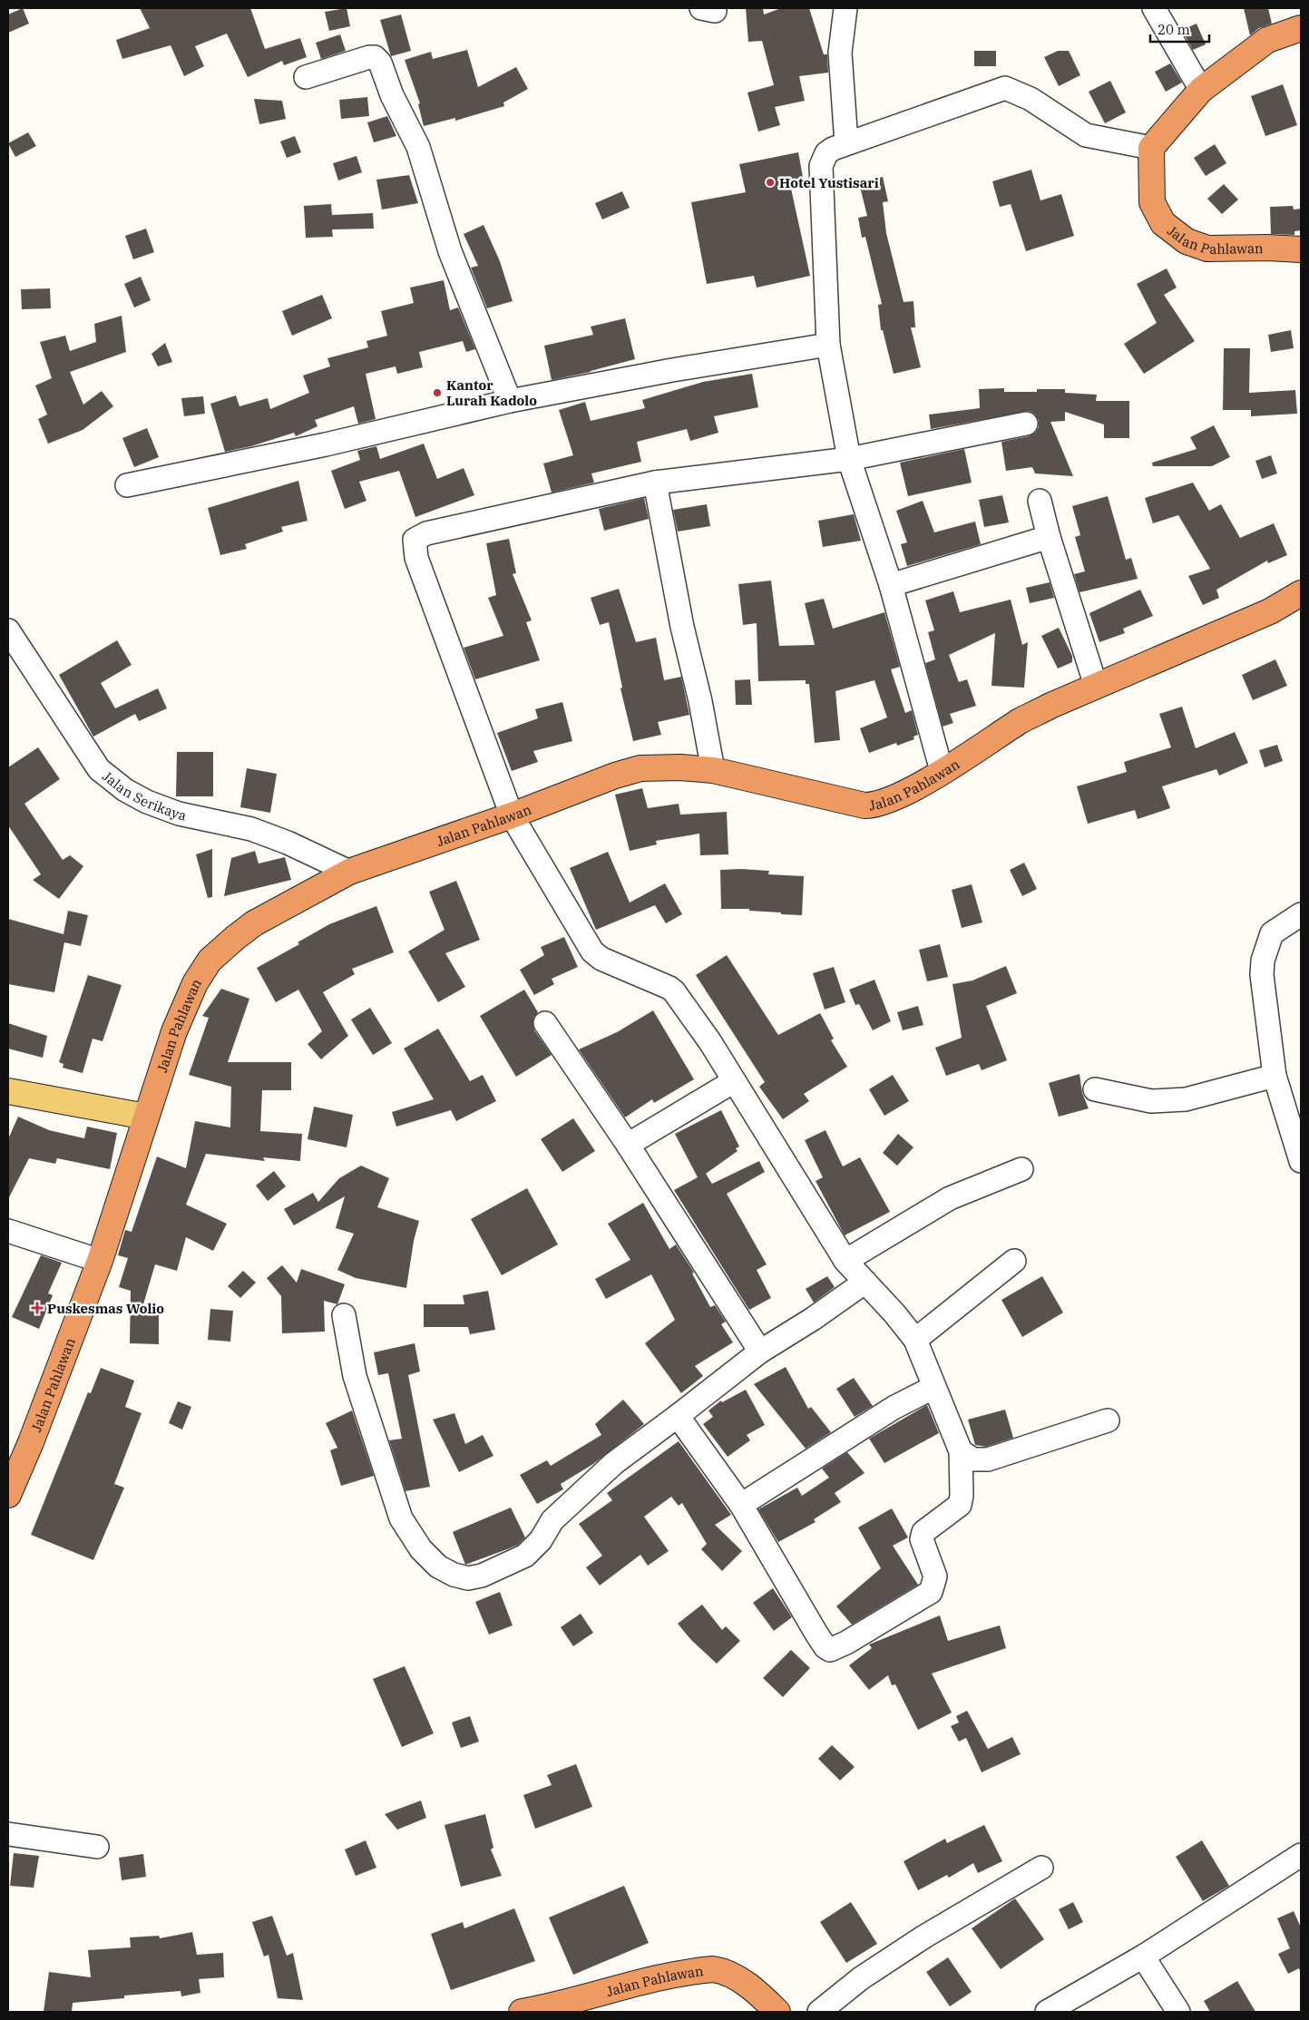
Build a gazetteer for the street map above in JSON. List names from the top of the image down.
{
  "streets": {
    "highway": ["Jalan Pahlawan"],
    "street": ["Jalan Serikaya"]
  },
  "crossings": [
    ["Jalan Pahlawan", "Jalan Serikaya"]
  ],
  "places": {
    "other": ["Hotel Yustisari", "Kantor Lurah Kadolo"],
    "health": ["Puskesmas Wolio"]
  },
  "scale_bar": "20 m"
}
